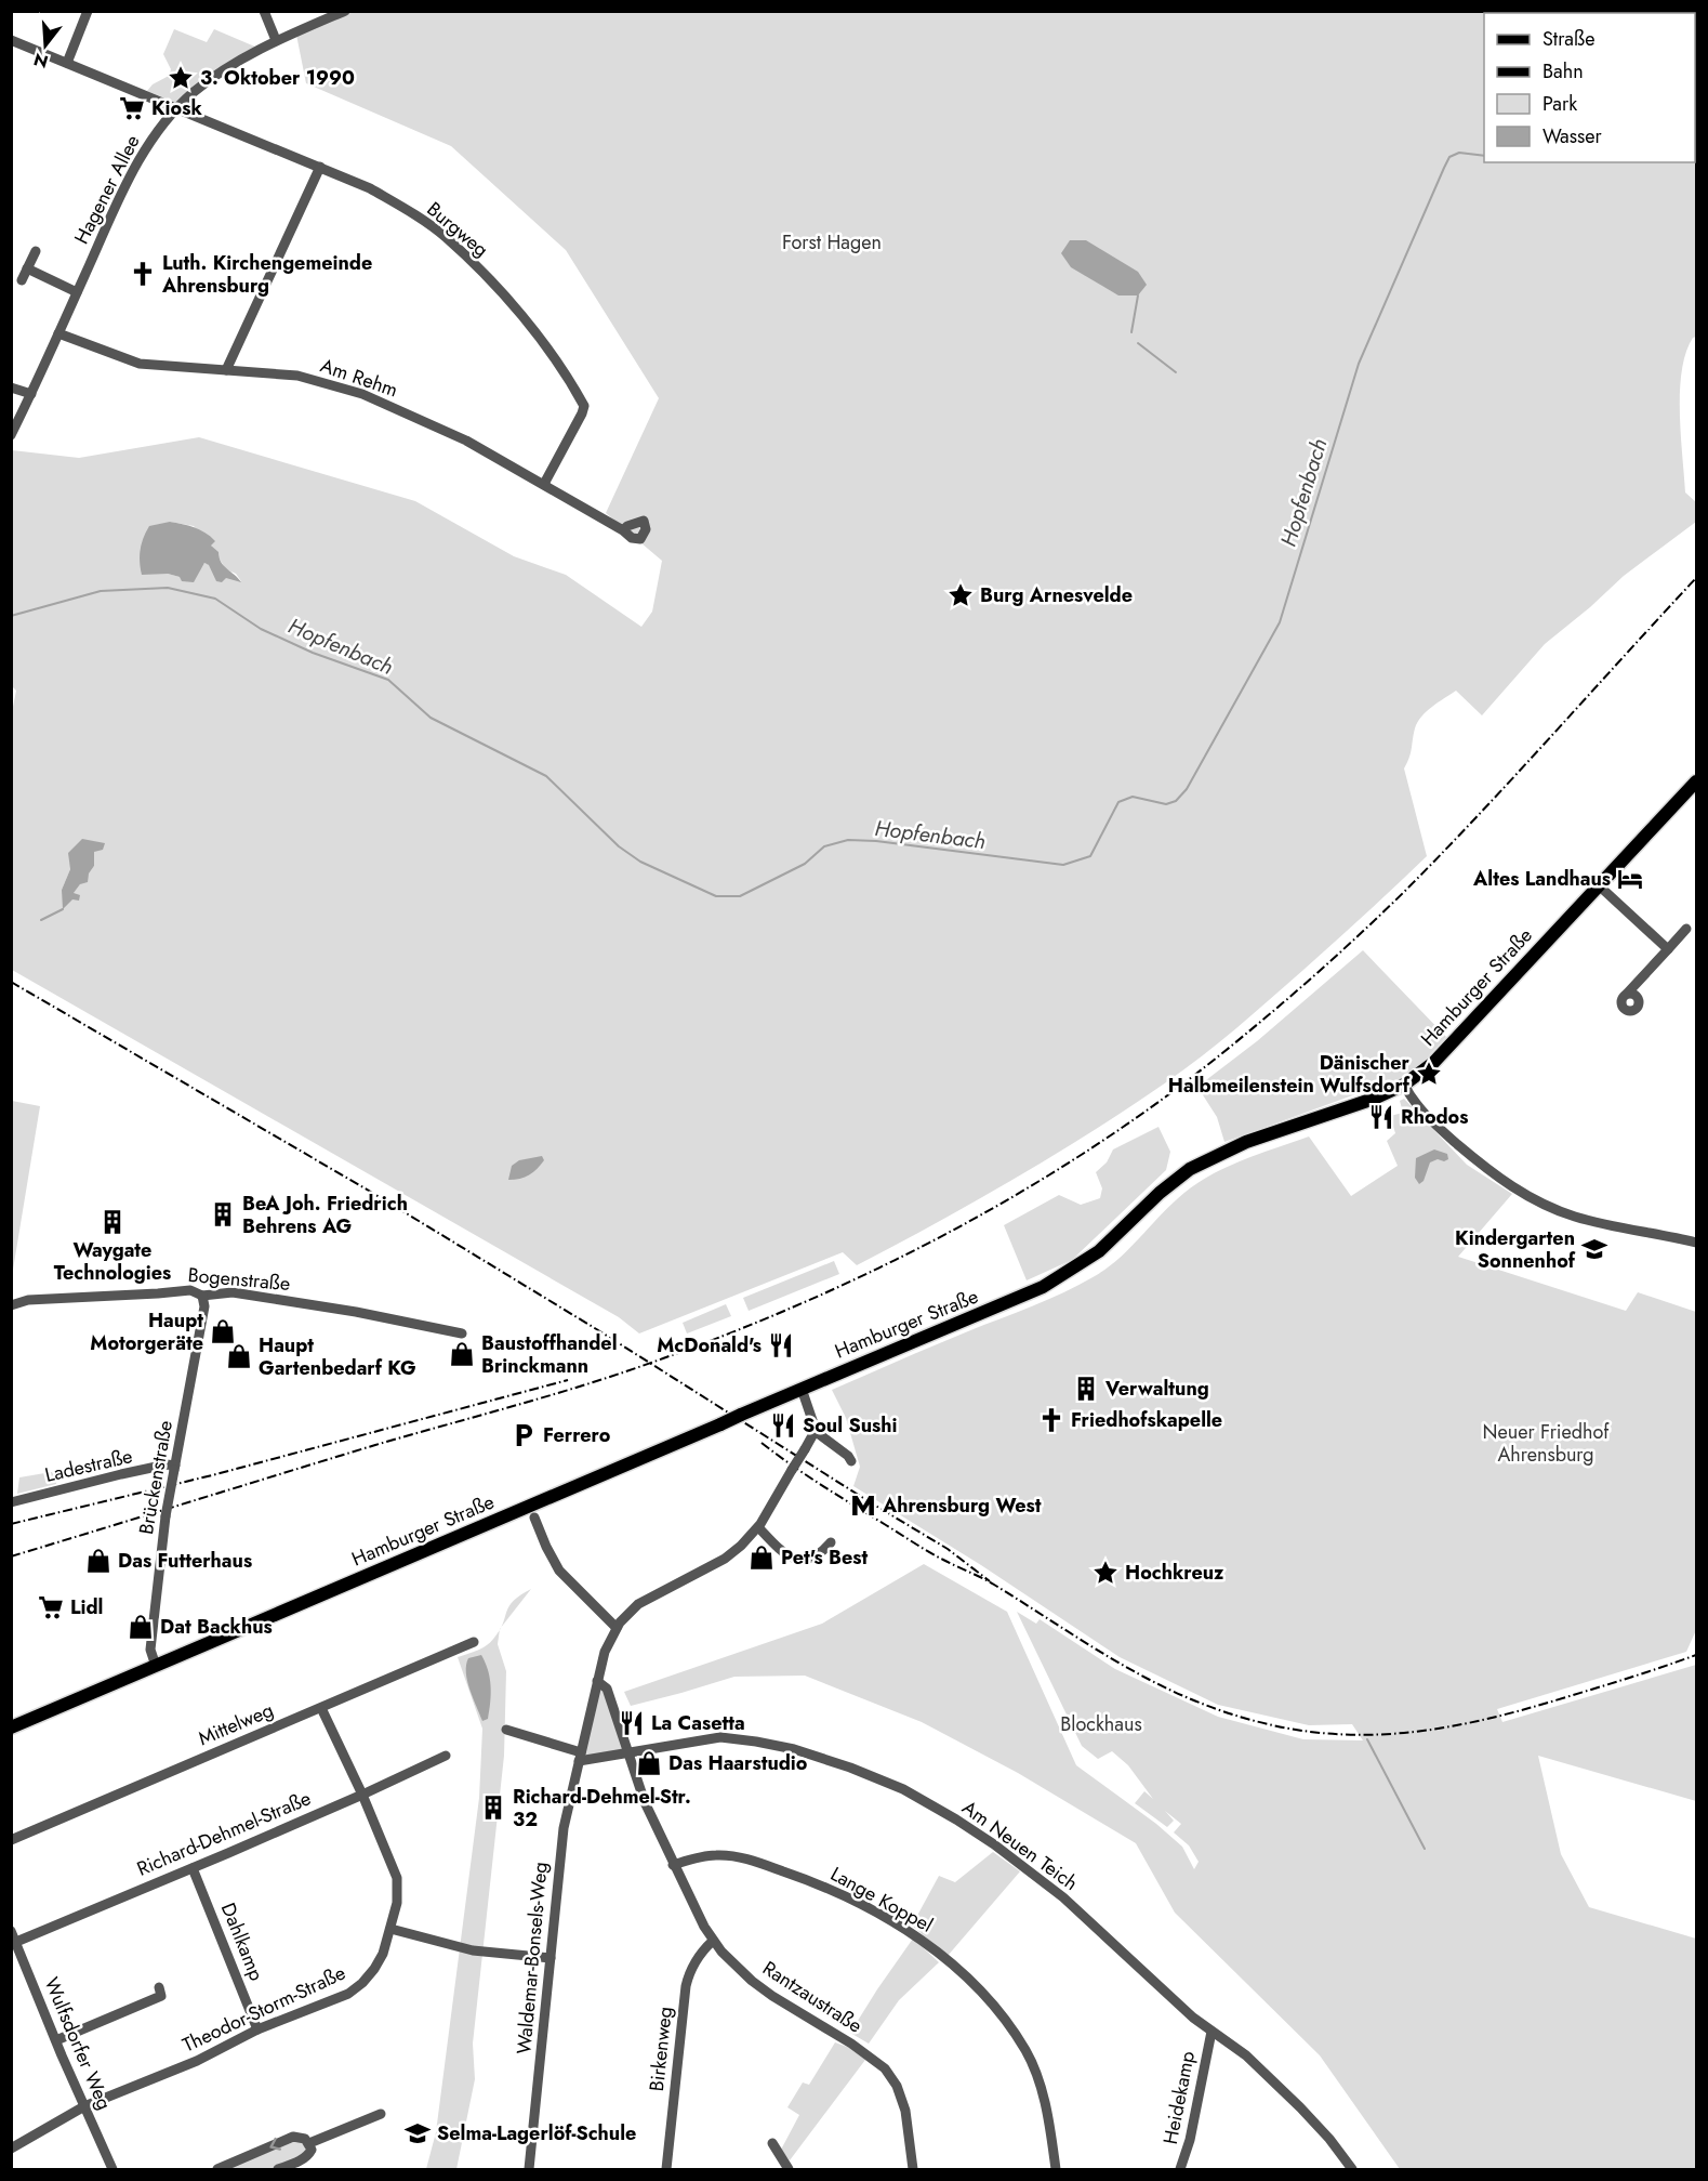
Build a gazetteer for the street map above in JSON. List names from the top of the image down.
{
  "streets": {
    "main road": ["Hamburger Straße"],
    "street": [
      "Hagener Allee",
      "Burgweg",
      "Am Rehm",
      "Bogenstraße",
      "Ladestraße",
      "Brückenstraße",
      "Mittelweg",
      "Richard-Dehmel-Straße",
      "Am Neuen Teich",
      "Lange Koppel",
      "Dahlkamp",
      "Waldemar-Bonsels-Weg",
      "Rantzaustraße",
      "Theodor-Storm-Straße",
      "Wulfsdorfer Weg",
      "Birkenweg",
      "Heidekamp"
    ]
  },
  "crossings": [
    ["Hagener Allee", "Burgweg"],
    ["Hagener Allee", "Am Rehm"],
    ["Burgweg", "Am Rehm"],
    ["Hamburger Straße", "Brückenstraße"],
    ["Bogenstraße", "Brückenstraße"],
    ["Ladestraße", "Brückenstraße"],
    ["Mittelweg", "Theodor-Storm-Straße"],
    ["Richard-Dehmel-Straße", "Dahlkamp"],
    ["Richard-Dehmel-Straße", "Theodor-Storm-Straße"],
    ["Richard-Dehmel-Straße", "Wulfsdorfer Weg"],
    ["Am Neuen Teich", "Waldemar-Bonsels-Weg"],
    ["Am Neuen Teich", "Rantzaustraße"],
    ["Am Neuen Teich", "Heidekamp"],
    ["Lange Koppel", "Rantzaustraße"],
    ["Dahlkamp", "Theodor-Storm-Straße"],
    ["Waldemar-Bonsels-Weg", "Rantzaustraße"],
    ["Rantzaustraße", "Birkenweg"],
    ["Theodor-Storm-Straße", "Wulfsdorfer Weg"]
  ],
  "water": ["Hopfenbach"],
  "parks": ["Forst Hagen", "Neuer Friedhof Ahrensburg", "Blockhaus"],
  "places": {
    "place": [
      "3. Oktober 1990",
      "Burg Arnesvelde",
      "Dänischer Halbmeilenstein Wulfsdorf",
      "Hochkreuz"
    ],
    "supermarket": ["Kiosk", "Lidl"],
    "church": ["Luth. Kirchengemeinde Ahrensburg", "Friedhofskapelle"],
    "hotel": ["Altes Landhaus"],
    "restaurant": [
      "Rhodos",
      "McDonald's",
      "Soul Sushi",
      "La Casetta"
    ],
    "building": [
      "BeA Joh. Friedrich Behrens AG",
      "Waygate Technologies",
      "Verwaltung",
      "Richard-Dehmel-Str. 32"
    ],
    "school or university": ["Kindergarten Sonnenhof", "Selma-Lagerlöf-Schule"],
    "shop": [
      "Haupt Motorgeräte",
      "Baustoffhandel Brinckmann",
      "Haupt Gartenbedarf KG",
      "Pet's Best",
      "Das Futterhaus",
      "Dat Backhus",
      "Das Haarstudio"
    ],
    "parking": ["Ferrero"],
    "metro station": ["Ahrensburg West"]
  },
  "legend": [
    "Straße",
    "Bahn",
    "Park",
    "Wasser"
  ],
  "north": "bottom"
}
